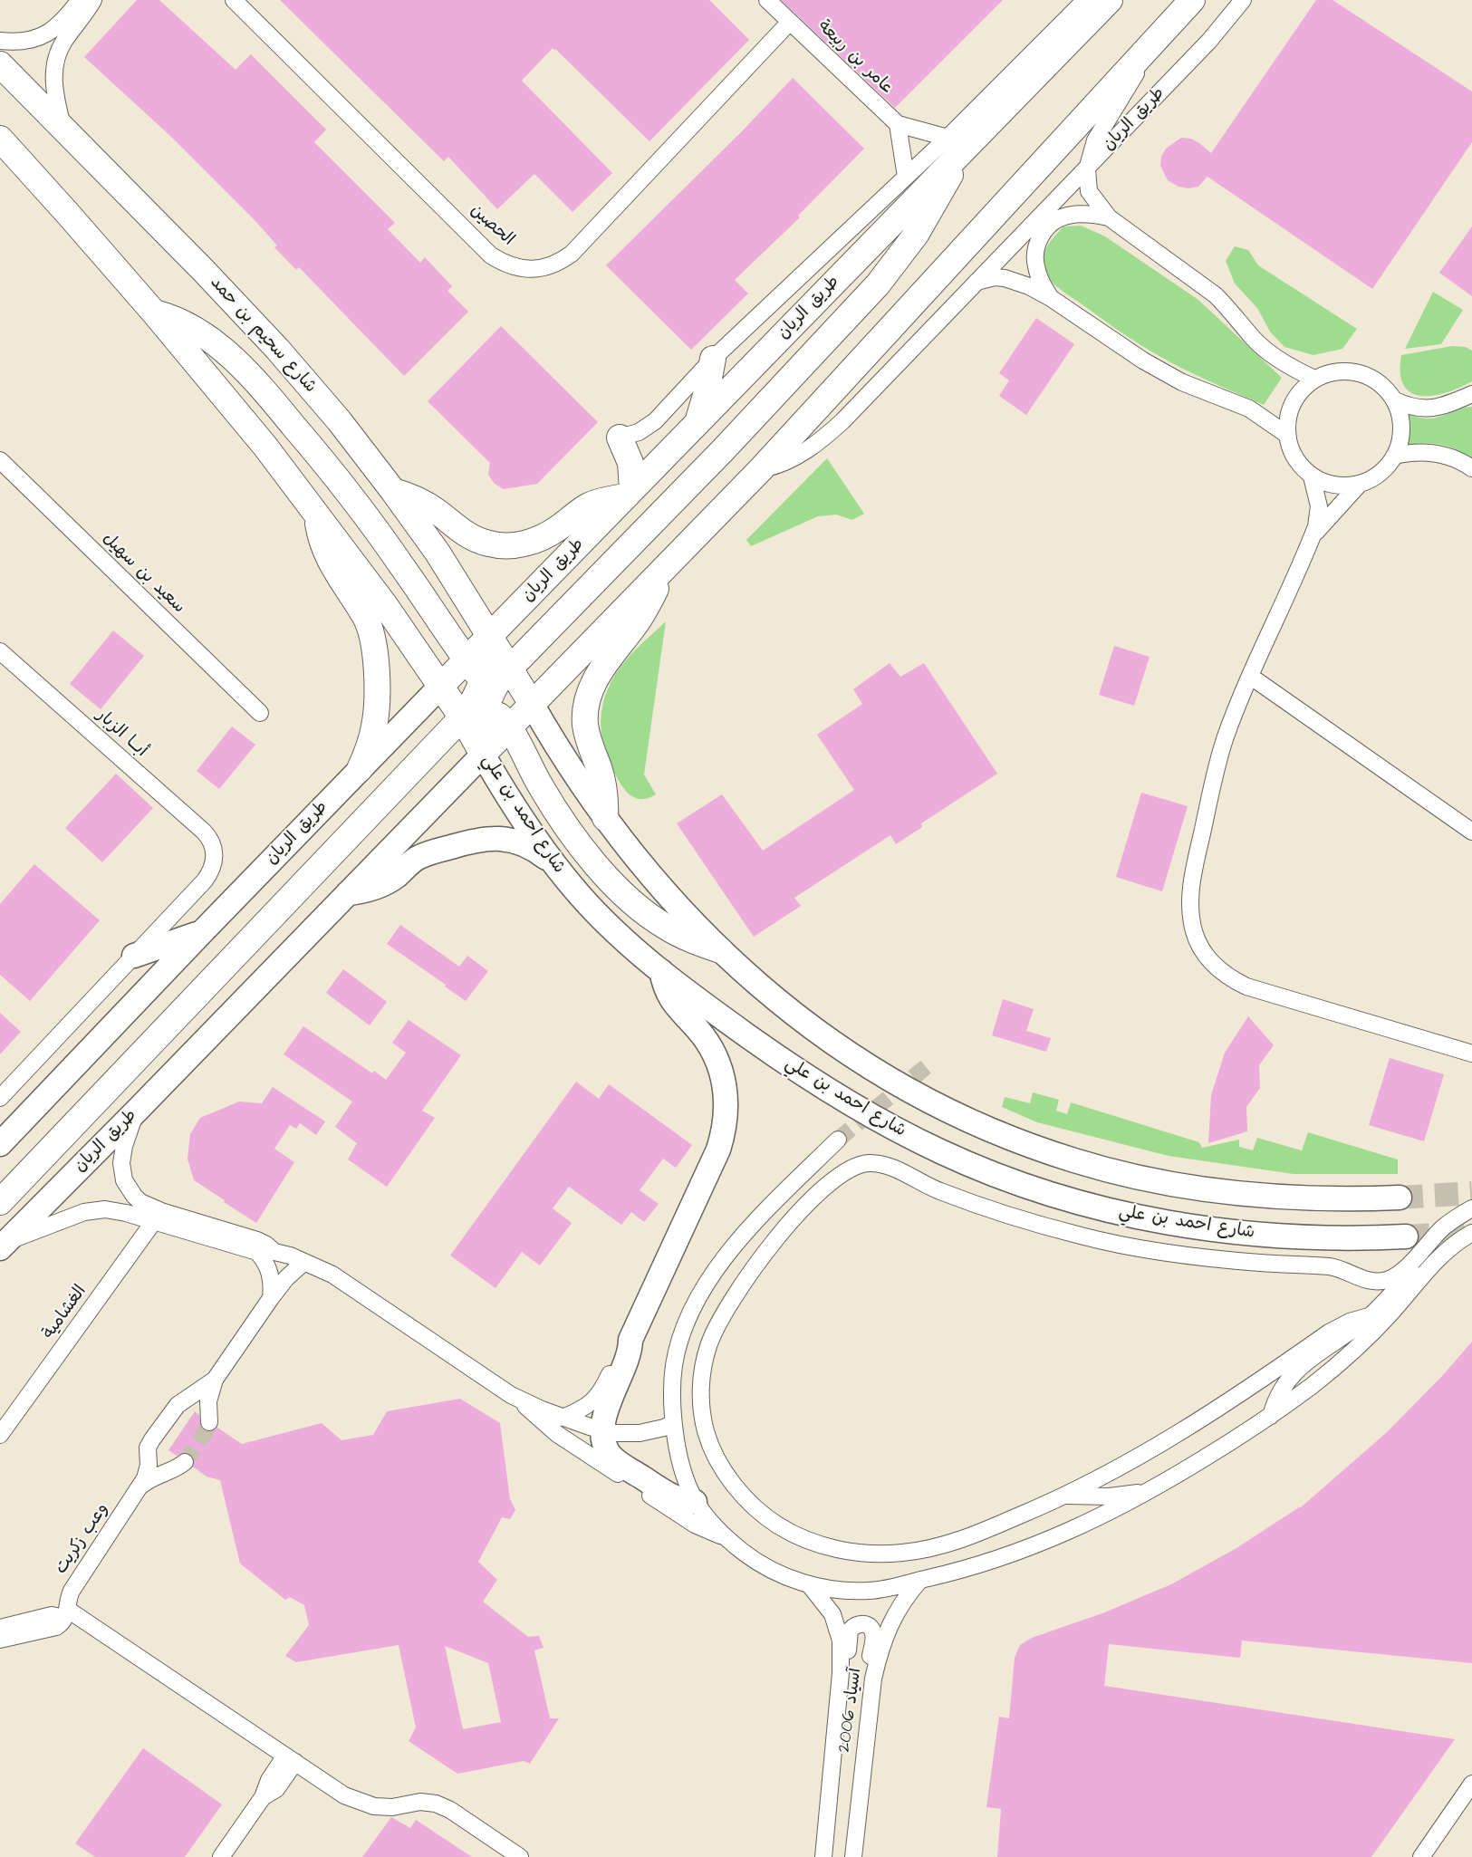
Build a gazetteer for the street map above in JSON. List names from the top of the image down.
{
  "streets": {
    "highway": ["طريق الريان", "شارع سحيم بن حمد", "شارع احمد بن علي"],
    "street": [
      "عامر بن ربيعة",
      "الحصين",
      "سعيد بن سهيل",
      "أبــا الزبار",
      "الغشامية",
      "وعب زكريت",
      "آسياد 2006"
    ]
  },
  "crossings": [
    ["عامر بن ربيعة", "طريق الريان"],
    ["عامر بن ربيعة", "الحصين"],
    ["طريق الريان", "شارع سحيم بن حمد"],
    ["طريق الريان", "شارع احمد بن علي"]
  ]
}
